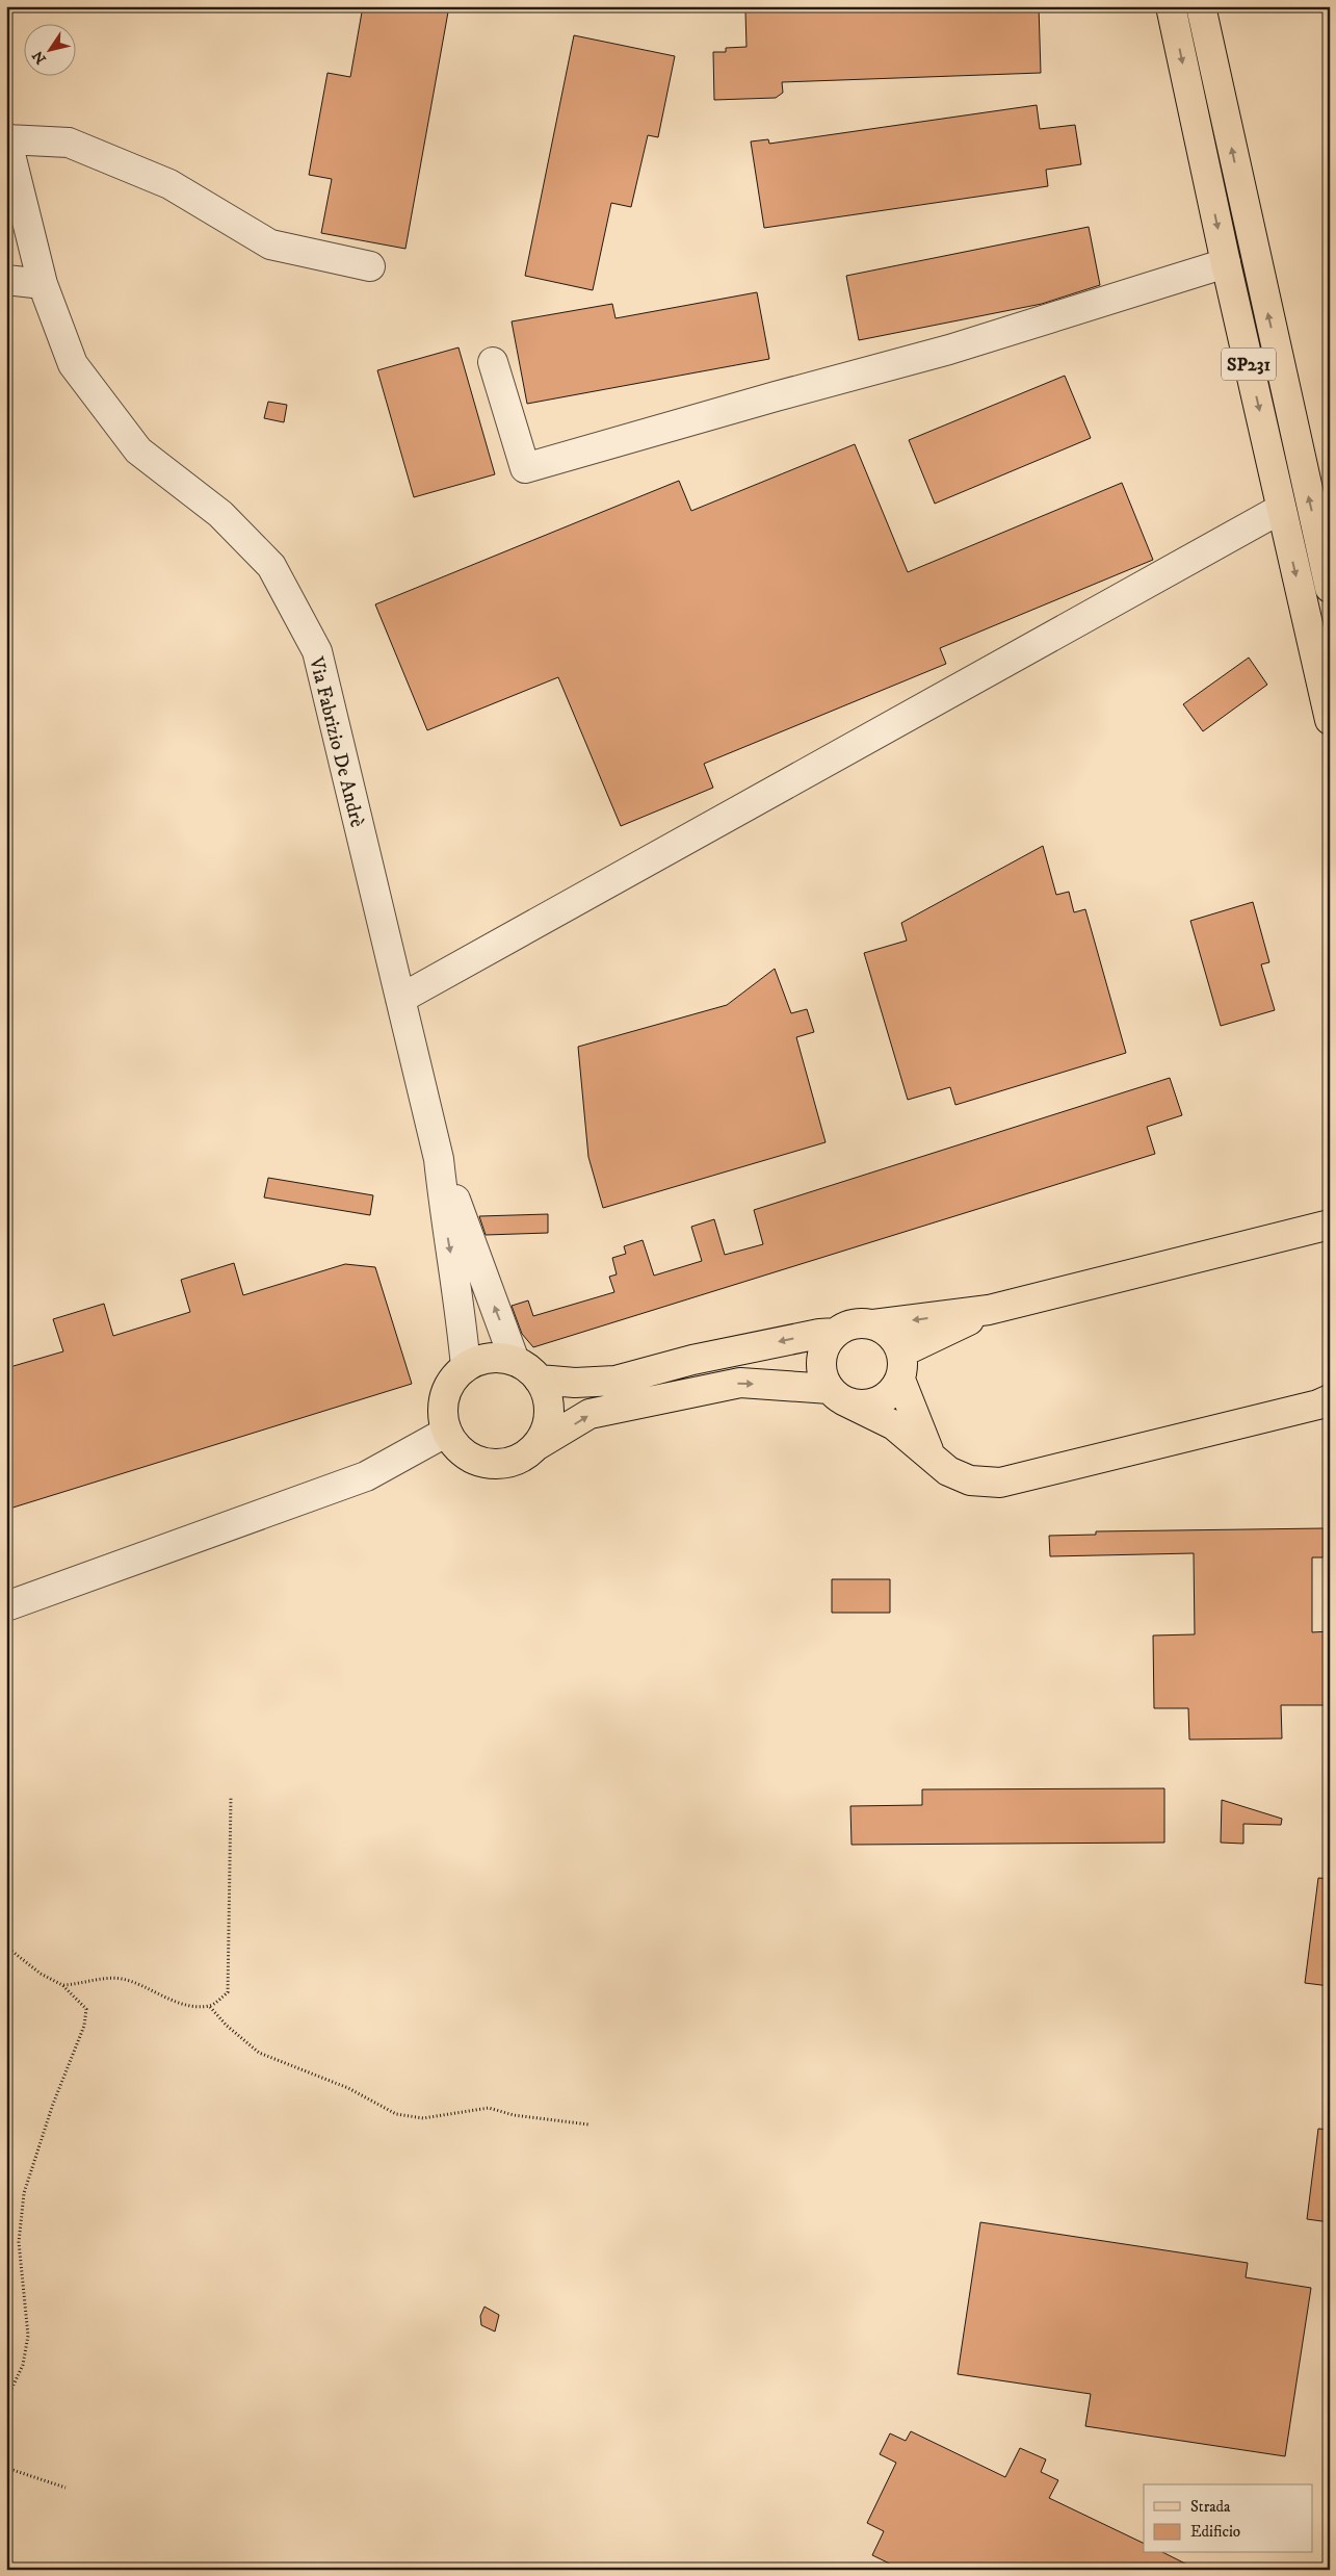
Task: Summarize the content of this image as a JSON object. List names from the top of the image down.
{
  "streets": {
    "main road": ["SP231"],
    "street": ["Via Fabrizio De Andrè"]
  },
  "legend": ["Strada", "Edificio"],
  "north": "bottom left"
}
